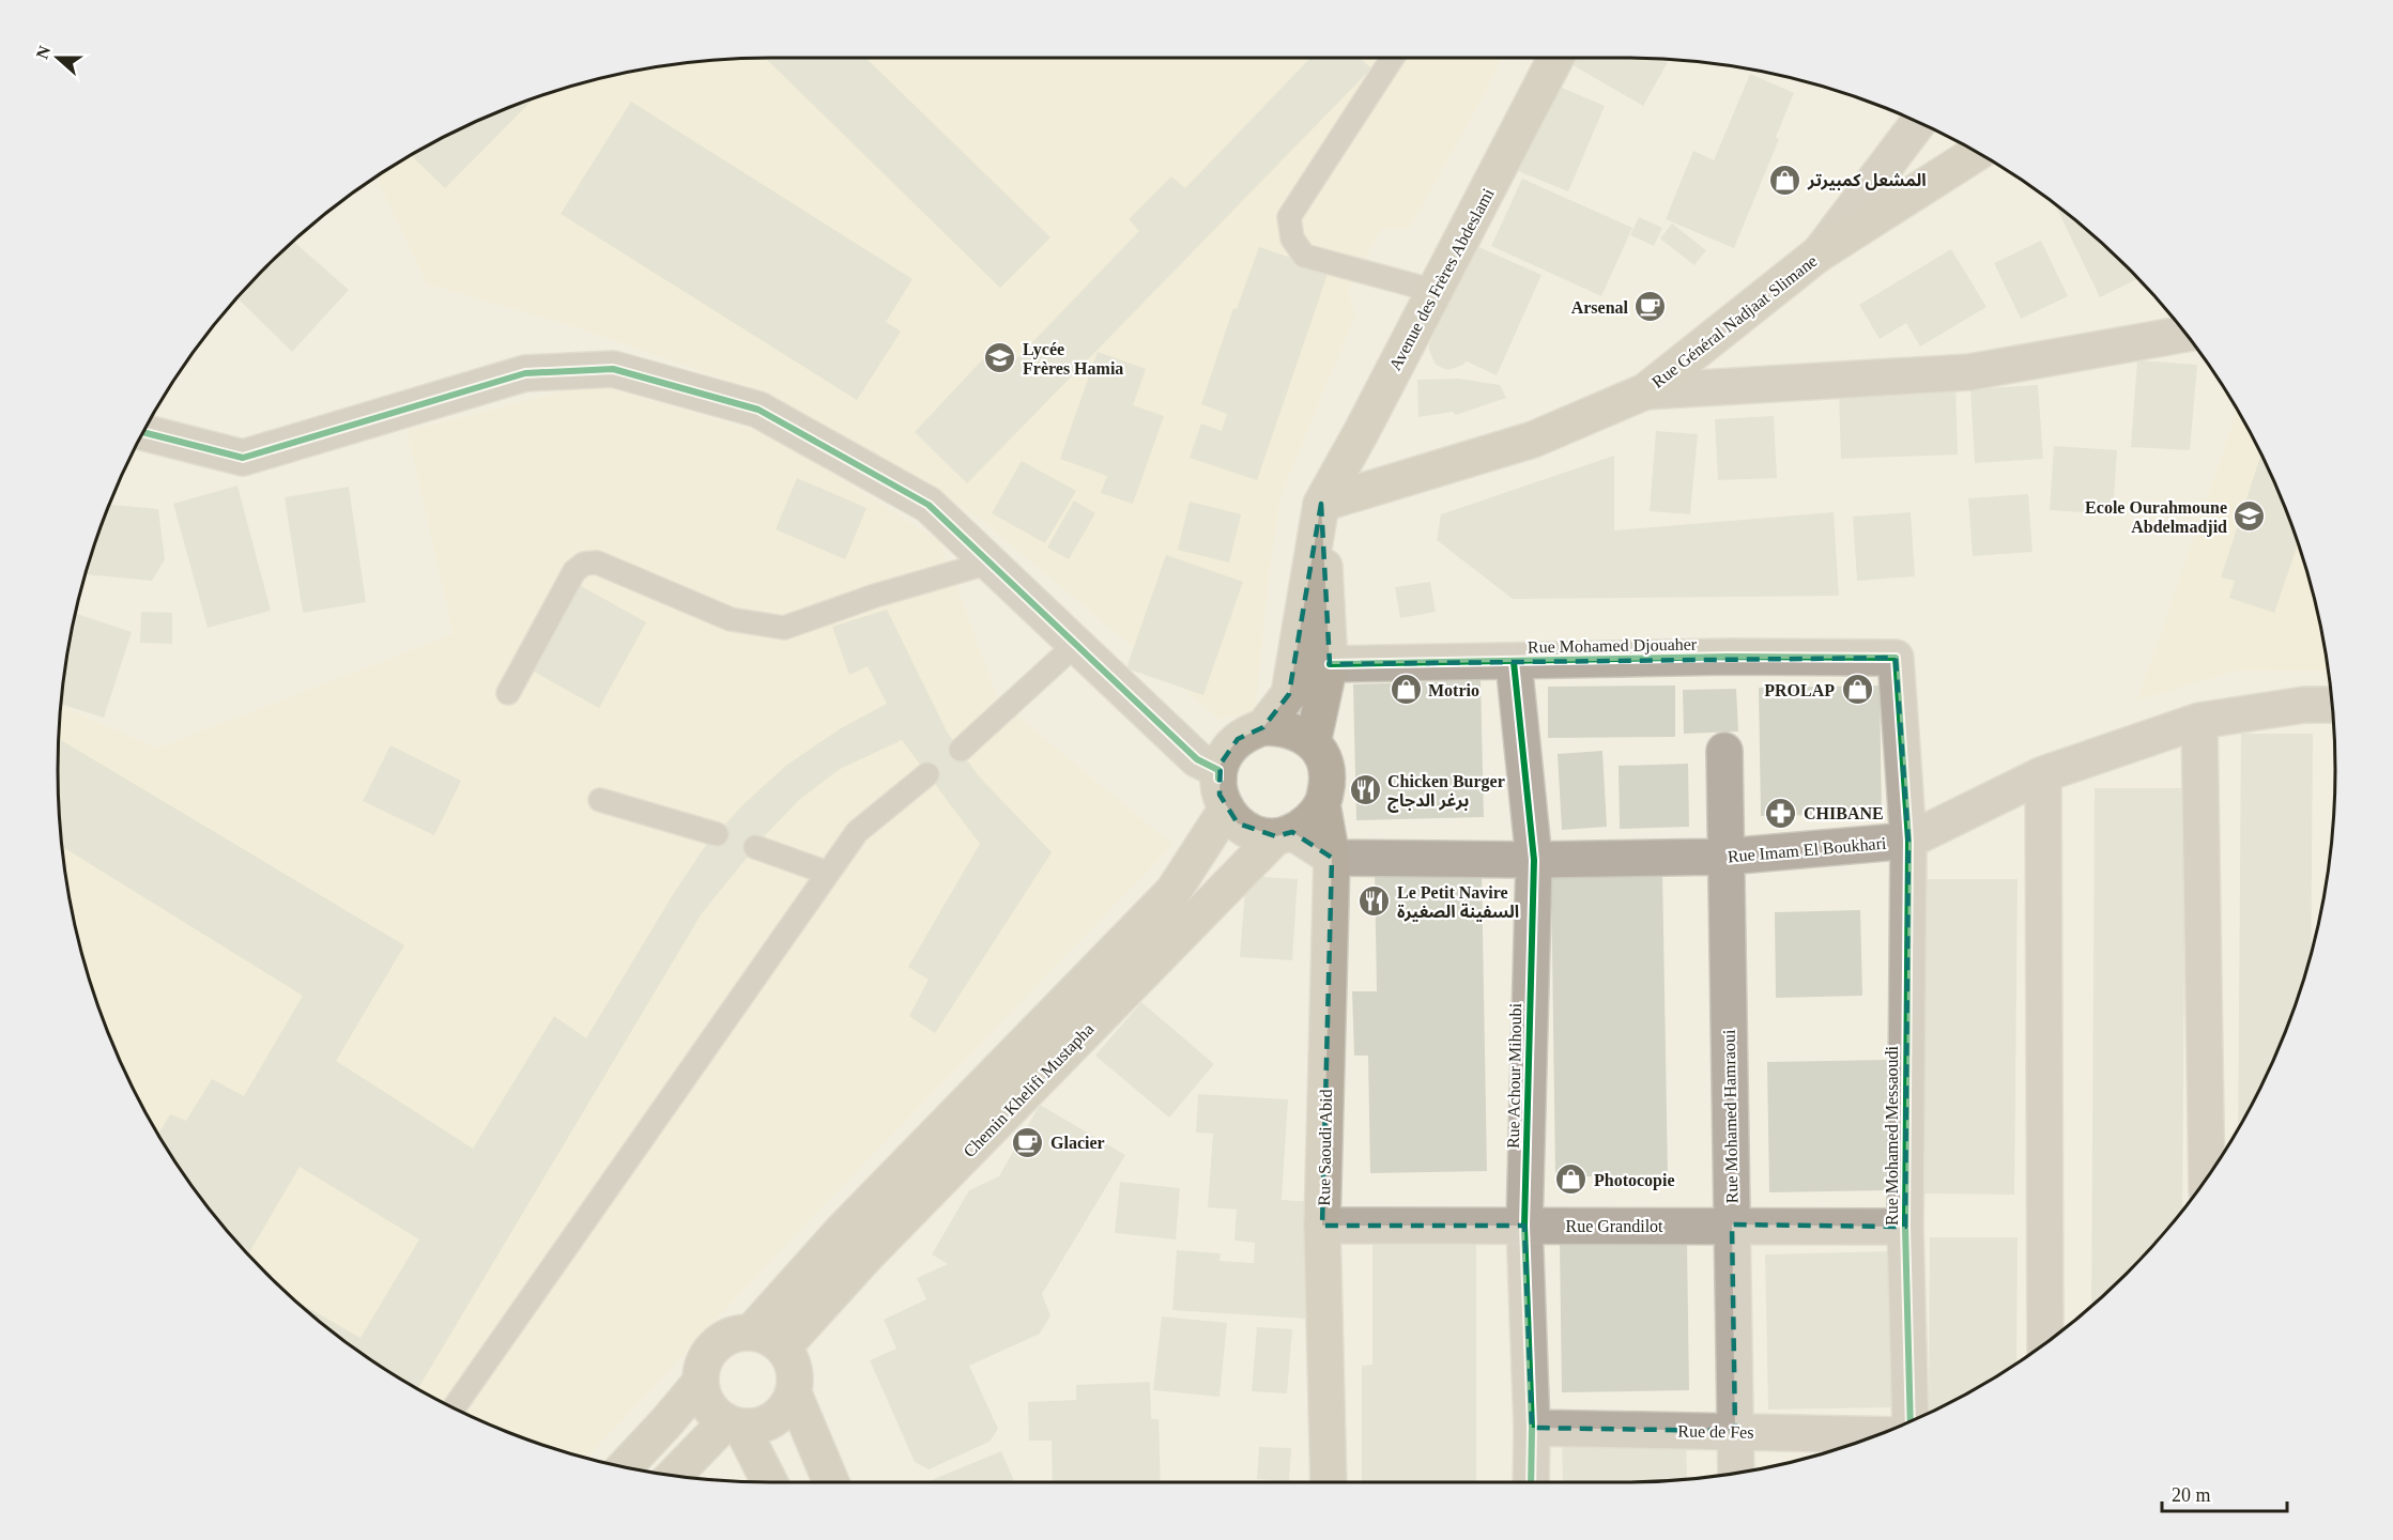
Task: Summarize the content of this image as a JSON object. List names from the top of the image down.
{
  "streets": {
    "main road": [
      "Avenue des Frères Abdeslami",
      "Rue Général Nadjaat Slimane",
      "Chemin Khelifi Mustapha",
      "Rue Saoudi Abid"
    ],
    "street": [
      "Rue Mohamed Djouaher",
      "Rue Imam El Boukhari",
      "Rue Achour Mihoubi",
      "Rue Mohamed Hamraoui",
      "Rue Mohamed Messaoudi",
      "Rue Grandilot",
      "Rue de Fes"
    ]
  },
  "crossings": [
    ["Avenue des Frères Abdeslami", "Rue Général Nadjaat Slimane"],
    ["Rue Mohamed Djouaher", "Rue Achour Mihoubi"],
    ["Rue Mohamed Djouaher", "Rue Mohamed Messaoudi"],
    ["Rue Imam El Boukhari", "Rue Achour Mihoubi"],
    ["Rue Imam El Boukhari", "Rue Mohamed Hamraoui"],
    ["Rue Imam El Boukhari", "Rue Mohamed Messaoudi"],
    ["Rue Imam El Boukhari", "Rue Saoudi Abid"],
    ["Rue Achour Mihoubi", "Rue Grandilot"],
    ["Rue Achour Mihoubi", "Rue de Fes"],
    ["Chemin Khelifi Mustapha", "Rue Saoudi Abid"],
    ["Rue Mohamed Hamraoui", "Rue Grandilot"],
    ["Rue Mohamed Hamraoui", "Rue de Fes"],
    ["Rue Mohamed Messaoudi", "Rue Grandilot"],
    ["Rue Saoudi Abid", "Rue Grandilot"]
  ],
  "places": {
    "shop": [
      "المشعل كمبيرتر",
      "Motrio",
      "PROLAP",
      "Photocopie"
    ],
    "cafe": ["Arsenal", "Glacier"],
    "school or university": ["Lycée Frères Hamia", "Ecole Ourahmoune Abdelmadjid"],
    "restaurant": ["Chicken Burger برغر الدجاج", "Le Petit Navire السفينة الصغيرة"],
    "pharmacy": ["CHIBANE"]
  },
  "scale_bar": "20 m",
  "north": "left"
}
